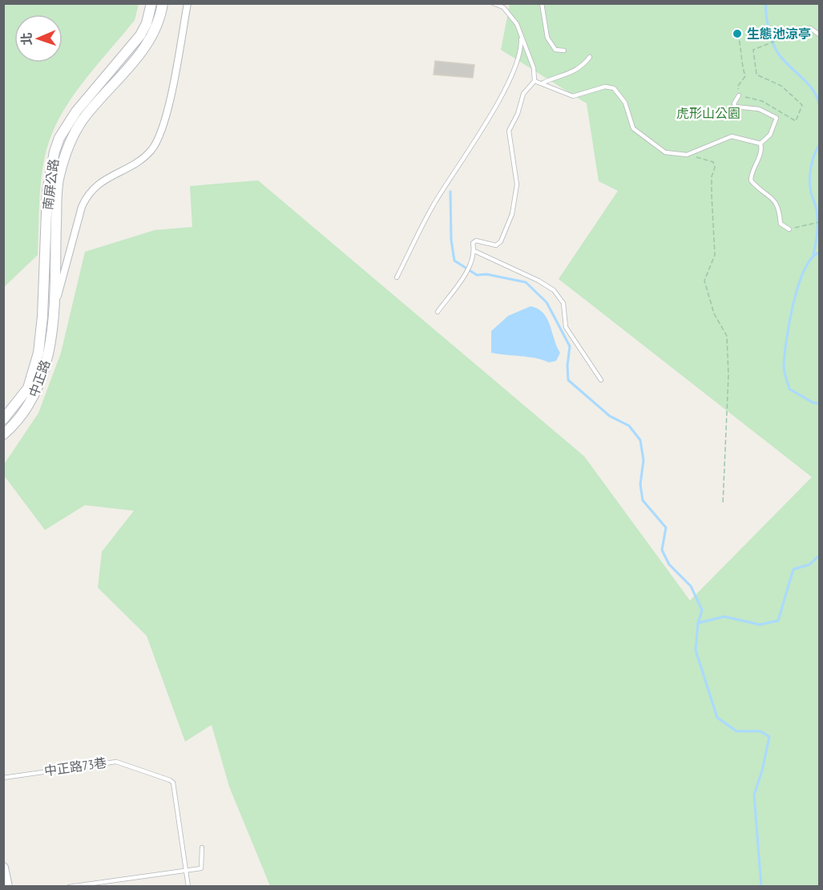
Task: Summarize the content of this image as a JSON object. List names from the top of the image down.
{
  "streets": {
    "main road": ["南屏公路", "中正路"],
    "lane": ["中正路73巷"]
  },
  "crossings": [
    ["南屏公路", "中正路"]
  ],
  "parks": ["虎形山公園"],
  "places": ["生態池涼亭"],
  "north": "left"
}
